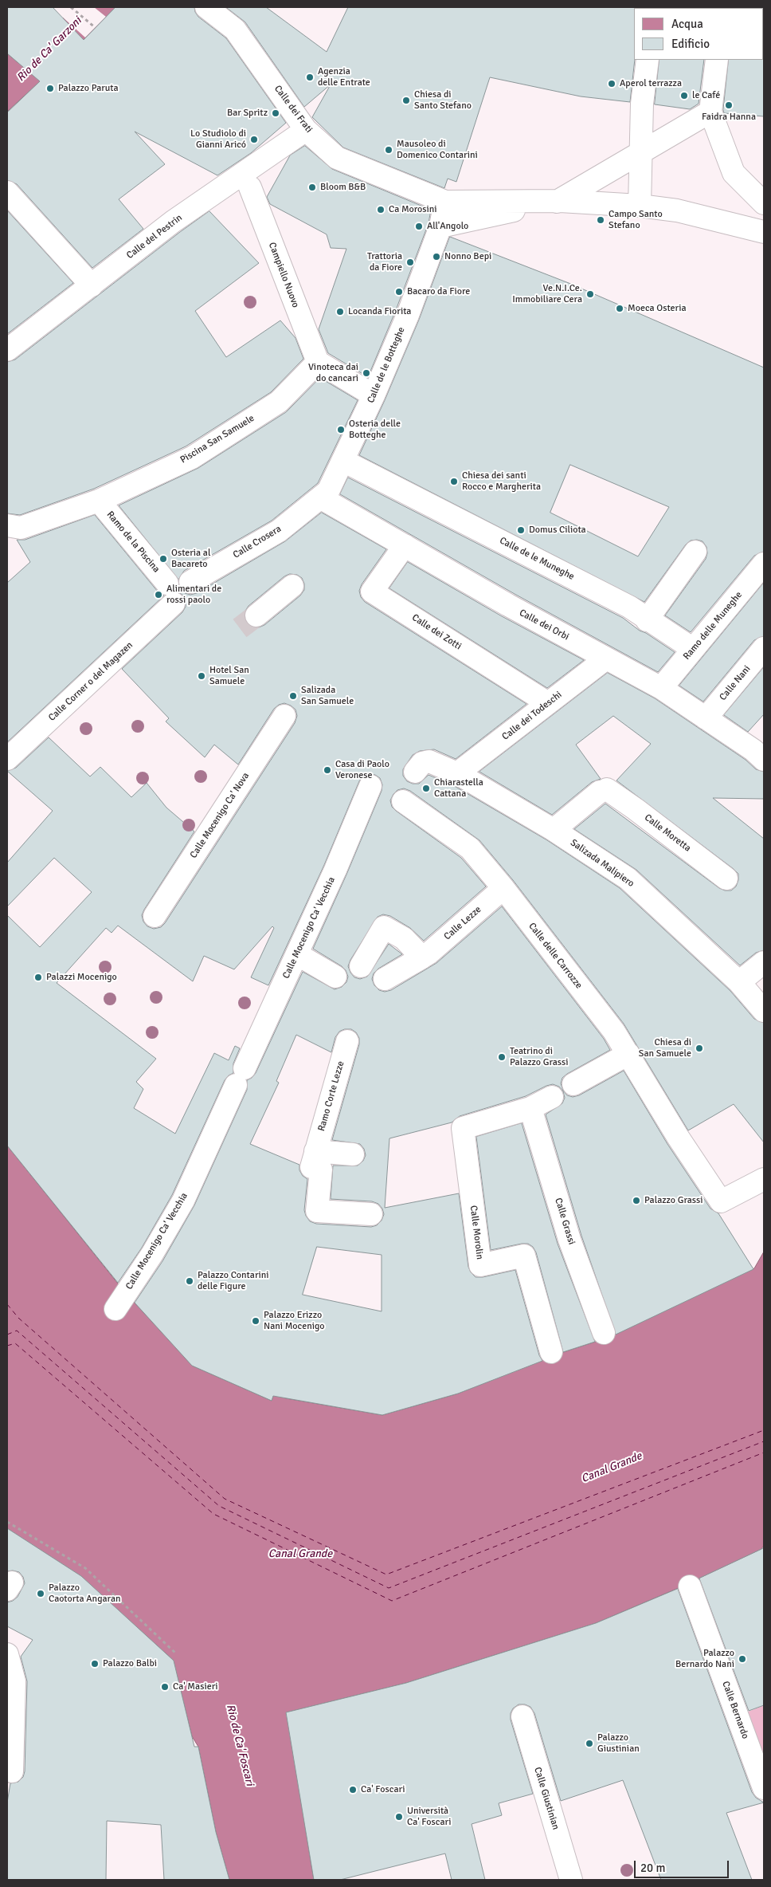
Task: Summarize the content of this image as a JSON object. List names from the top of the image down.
{
  "streets": {
    "street": [
      "Calle dei Frati",
      "Calle del Pestrin",
      "Campiello Nuovo",
      "Calle de le Botteghe",
      "Piscina San Samuele",
      "Ramo de la Piscina",
      "Calle Crosera",
      "Calle de le Muneghe",
      "Calle dei Orbi",
      "Ramo delle Muneghe",
      "Calle dei Zotti",
      "Calle Corner o del Magazen",
      "Calle Nani",
      "Calle dei Todeschi",
      "Calle Mocenigo Ca' Nova",
      "Calle Moretta",
      "Salizada Malipiero",
      "Calle Lezze",
      "Calle Mocenigo Ca' Vecchia",
      "Calle delle Carrozze",
      "Ramo Corte Lezze",
      "Calle Grassi",
      "Calle Morolin",
      "Calle Bernardo",
      "Calle Giustinian"
    ]
  },
  "crossings": [
    ["Calle dei Frati", "Calle del Pestrin"],
    ["Calle del Pestrin", "Campiello Nuovo"],
    ["Campiello Nuovo", "Piscina San Samuele"],
    ["Calle de le Botteghe", "Calle Crosera"],
    ["Calle de le Botteghe", "Calle de le Muneghe"],
    ["Calle de le Botteghe", "Calle dei Orbi"],
    ["Piscina San Samuele", "Ramo de la Piscina"],
    ["Calle Crosera", "Calle dei Orbi"],
    ["Calle de le Muneghe", "Ramo delle Muneghe"],
    ["Calle dei Orbi", "Ramo delle Muneghe"],
    ["Calle dei Orbi", "Calle dei Zotti"],
    ["Calle dei Orbi", "Calle Nani"],
    ["Calle dei Orbi", "Calle dei Todeschi"],
    ["Calle dei Zotti", "Calle dei Todeschi"],
    ["Calle dei Todeschi", "Salizada Malipiero"],
    ["Calle Moretta", "Salizada Malipiero"],
    ["Calle Lezze", "Calle delle Carrozze"],
    ["Calle Grassi", "Calle Morolin"]
  ],
  "water": ["Rio de Ca' Garzoni", "Canal Grande", "Rio de Ca' Foscari"],
  "places": [
    "Agenzia delle Entrate",
    "Aperol terrazza",
    "Palazzo Paruta",
    "le Café",
    "Chiesa di Santo Stefano",
    "Faidra Hanna",
    "Bar Spritz",
    "Lo Studiolo di Gianni Aricó",
    "Mausoleo di Domenico Contarini",
    "Bloom B&B",
    "Ca Morosini",
    "Campo Santo Stefano",
    "All'Angolo",
    "Nonno Bepi",
    "Trattoria da Fiore",
    "Bacaro da Fiore",
    "Ve.N.I.Ce. Immobiliare Cera",
    "Moeca Osteria",
    "Locanda Fiorita",
    "Vinoteca dai do cancari",
    "Osteria delle Botteghe",
    "Chiesa dei santi Rocco e Margherita",
    "Domus Ciliota",
    "Osteria al Bacareto",
    "Alimentari de rossi paolo",
    "Hotel San Samuele",
    "Salizada San Samuele",
    "Casa di Paolo Veronese",
    "Chiarastella Cattana",
    "Palazzi Mocenigo",
    "Chiesa di San Samuele",
    "Teatrino di Palazzo Grassi",
    "Palazzo Grassi",
    "Palazzo Contarini delle Figure",
    "Palazzo Erizzo Nani Mocenigo",
    "Palazzo Caotorta Angaran",
    "Palazzo Bernardo Nani",
    "Palazzo Balbi",
    "Ca' Masieri",
    "Palazzo Giustinian",
    "Ca' Foscari",
    "Università Ca' Foscari"
  ],
  "legend": ["Acqua", "Edificio"],
  "scale_bar": "20 m"
}
